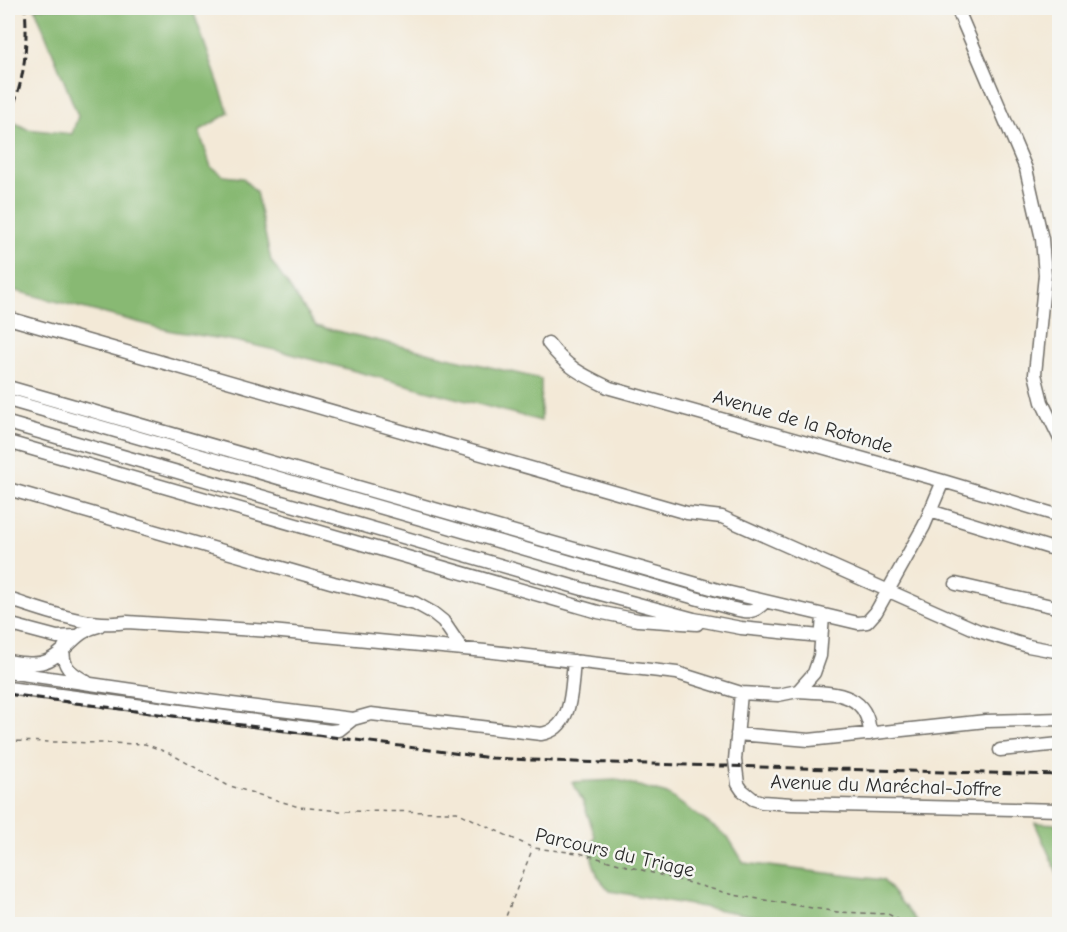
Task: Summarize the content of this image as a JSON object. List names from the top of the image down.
{
  "streets": {
    "street": ["Avenue de la Rotonde", "Avenue du Maréchal-Joffre"],
    "path": ["Parcours du Triage"]
  }
}
